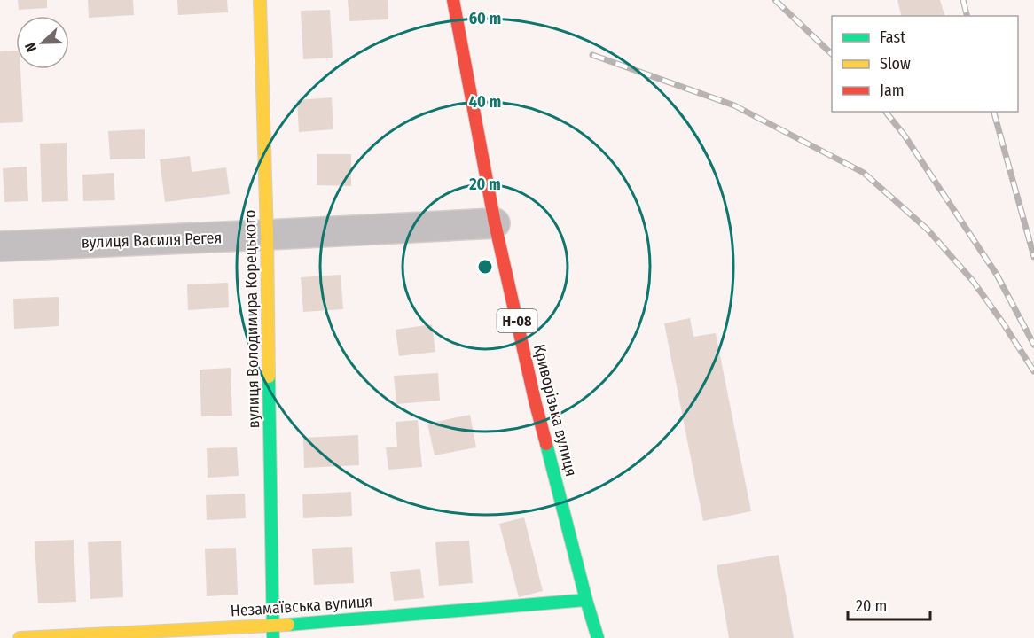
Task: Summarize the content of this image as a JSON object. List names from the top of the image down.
{
  "streets": {
    "street": [
      "вулиця Василя Регея",
      "вулиця Володимира Корецького",
      "Н-08",
      "Криворізька вулиця",
      "Незамаївська вулиця"
    ]
  },
  "crossings": [
    ["вулиця Василя Регея", "вулиця Володимира Корецького"],
    ["вулиця Василя Регея", "Криворізька вулиця"],
    ["вулиця Володимира Корецького", "Незамаївська вулиця"],
    ["Криворізька вулиця", "Незамаївська вулиця"]
  ],
  "legend": ["Fast", "Slow", "Jam"],
  "scale_bar": "20 m",
  "north": "left",
  "rings": ["60 m", "40 m", "20 m"]
}
